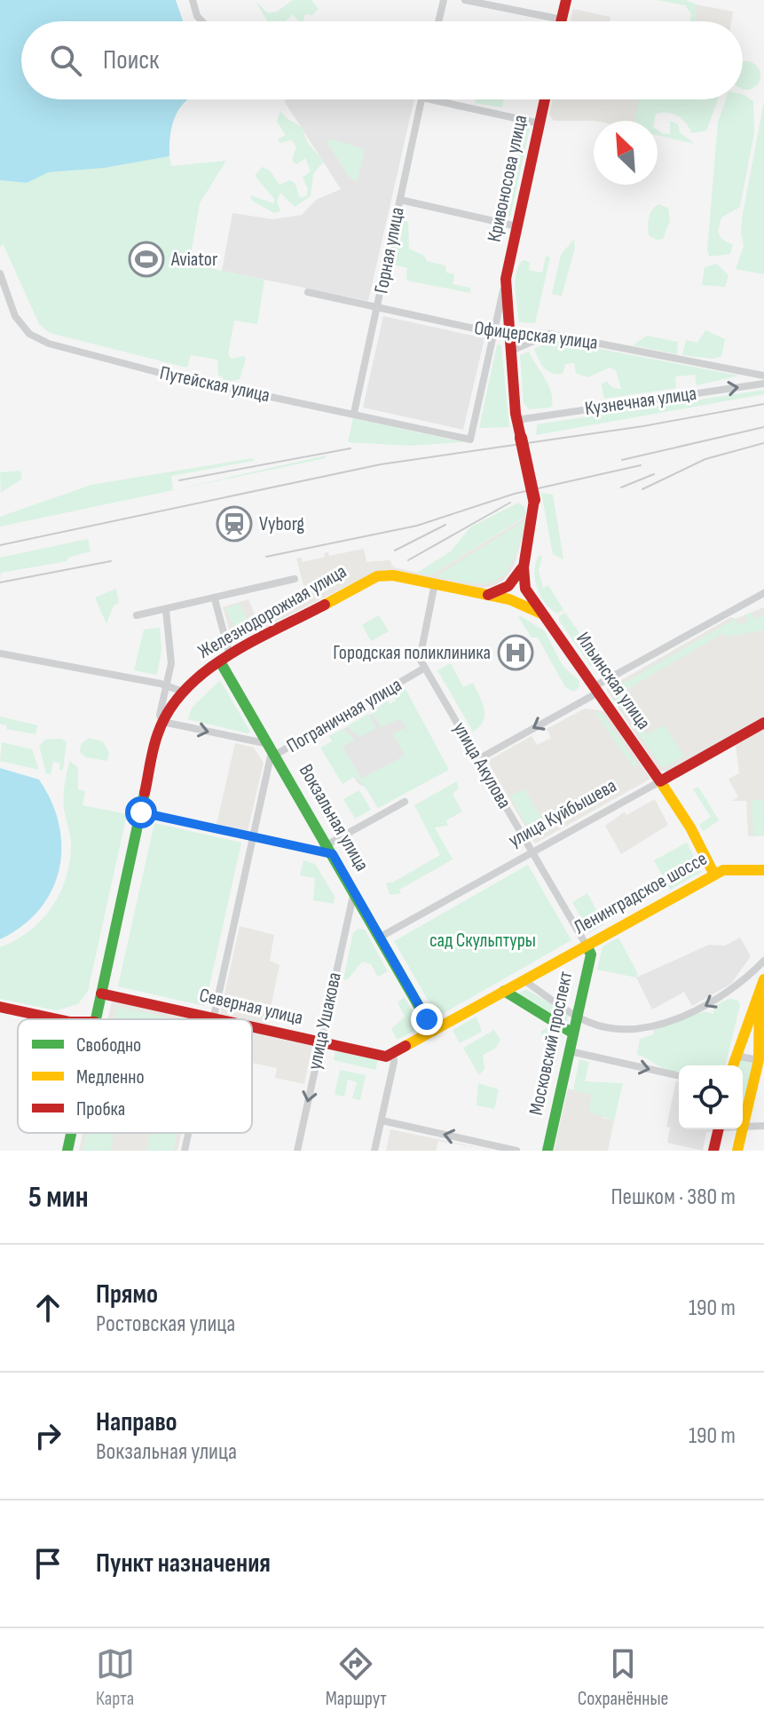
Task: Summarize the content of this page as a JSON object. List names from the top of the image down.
{
  "streets": {
    "main road": [
      "Кривоносова улица",
      "Железнодорожная улица",
      "Ильинская улица",
      "улица Куйбышева",
      "Вокзальная улица",
      "Ленинградское шоссе",
      "Северная улица",
      "Московский проспект"
    ],
    "street": [
      "Горная улица",
      "Офицерская улица",
      "Путейская улица",
      "Кузнечная улица",
      "Пограничная улица",
      "улица Акулова",
      "улица Ушакова"
    ]
  },
  "crossings": [
    ["Кривоносова улица", "Офицерская улица"],
    ["Кривоносова улица", "Путейская улица"],
    ["Кривоносова улица", "Кузнечная улица"],
    ["Кривоносова улица", "Ильинская улица"],
    ["Горная улица", "Офицерская улица"],
    ["Горная улица", "Путейская улица"],
    ["Железнодорожная улица", "Ильинская улица"],
    ["Железнодорожная улица", "Пограничная улица"],
    ["Железнодорожная улица", "Вокзальная улица"],
    ["Ильинская улица", "улица Куйбышева"],
    ["Ильинская улица", "Ленинградское шоссе"],
    ["Пограничная улица", "улица Акулова"],
    ["Пограничная улица", "Вокзальная улица"],
    ["улица Акулова", "улица Куйбышева"],
    ["улица Акулова", "Ленинградское шоссе"],
    ["улица Акулова", "Московский проспект"],
    ["улица Куйбышева", "Вокзальная улица"],
    ["Вокзальная улица", "Ленинградское шоссе"],
    ["Вокзальная улица", "улица Ушакова"],
    ["Ленинградское шоссе", "Северная улица"],
    ["Ленинградское шоссе", "Московский проспект"],
    ["Северная улица", "улица Ушакова"]
  ],
  "one_way": ["Кузнечная улица", "улица Ушакова"],
  "parks": ["сад Скульптуры"],
  "places": {
    "sports": ["Aviator"],
    "station": ["Vyborg"],
    "hospital": ["Городская поликлиника"]
  },
  "legend": ["Свободно", "Медленно", "Пробка"],
  "north": "top left",
  "page": {
    "search": "Поиск",
    "heading": ["5 мин", "Пешком · 380 m"],
    "list": [
      ["Прямо", "Ростовская улица", "190 m"],
      ["Направо", "Вокзальная улица", "190 m"],
      "Пункт назначения"
    ],
    "nav": ["Карта", "Маршрут", "Сохранённые"]
  }
}
